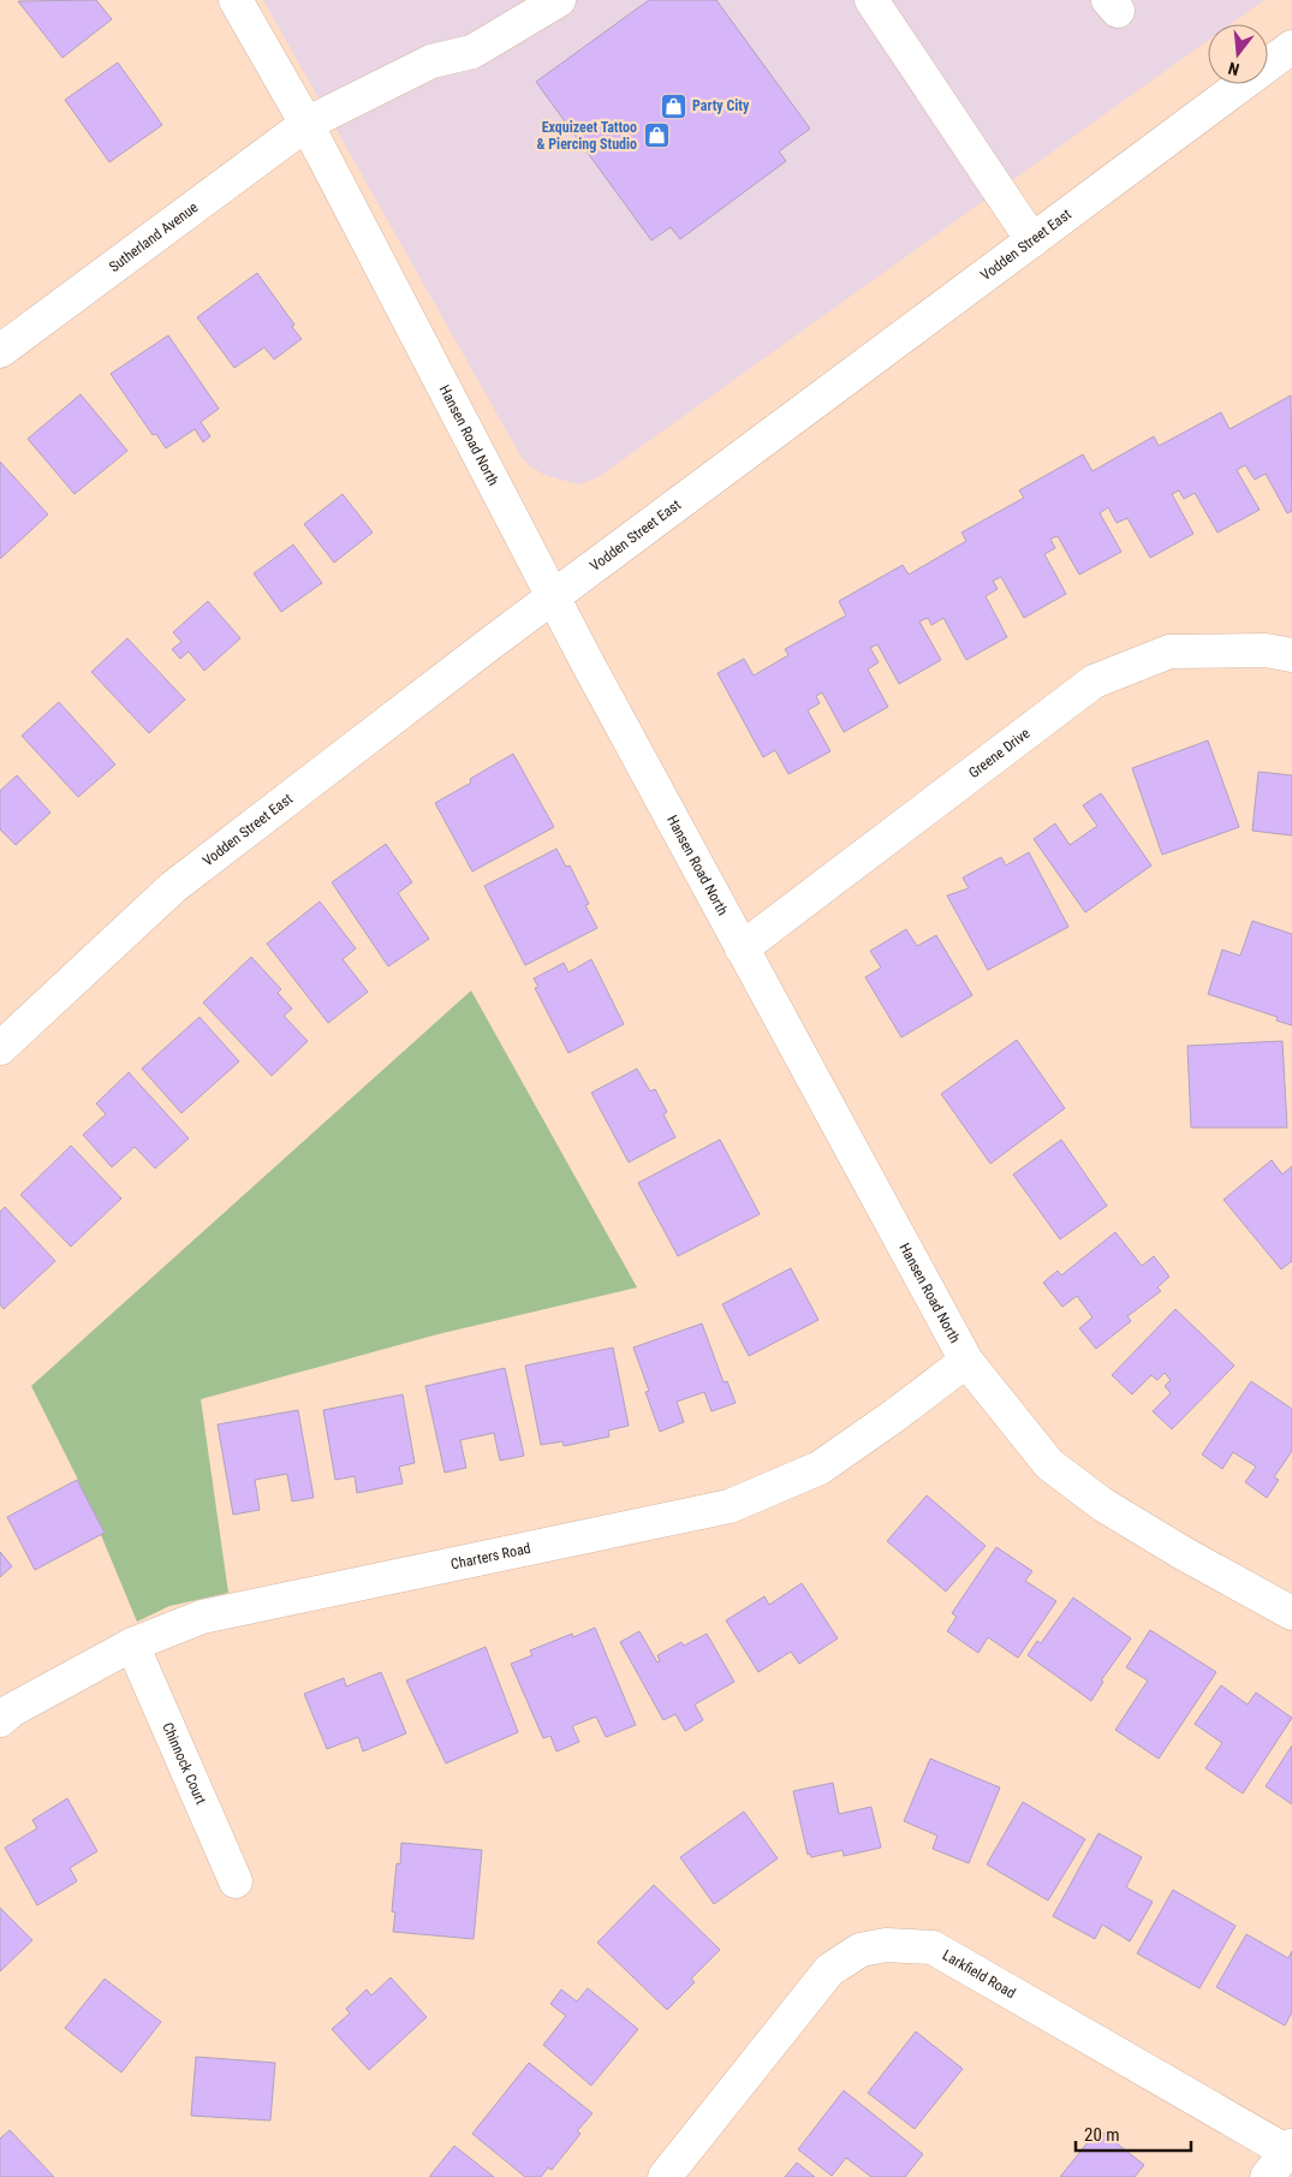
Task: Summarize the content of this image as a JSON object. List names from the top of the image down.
{
  "streets": {
    "street": [
      "Sutherland Avenue",
      "Vodden Street East",
      "Hansen Road North",
      "Greene Drive",
      "Charters Road",
      "Chinnock Court",
      "Larkfield Road"
    ]
  },
  "crossings": [
    ["Sutherland Avenue", "Hansen Road North"],
    ["Vodden Street East", "Hansen Road North"],
    ["Hansen Road North", "Greene Drive"],
    ["Hansen Road North", "Charters Road"],
    ["Charters Road", "Chinnock Court"]
  ],
  "places": {
    "shop": ["Party City", "Exquizeet Tattoo & Piercing Studio"]
  },
  "scale_bar": "20 m",
  "north": "bottom"
}
